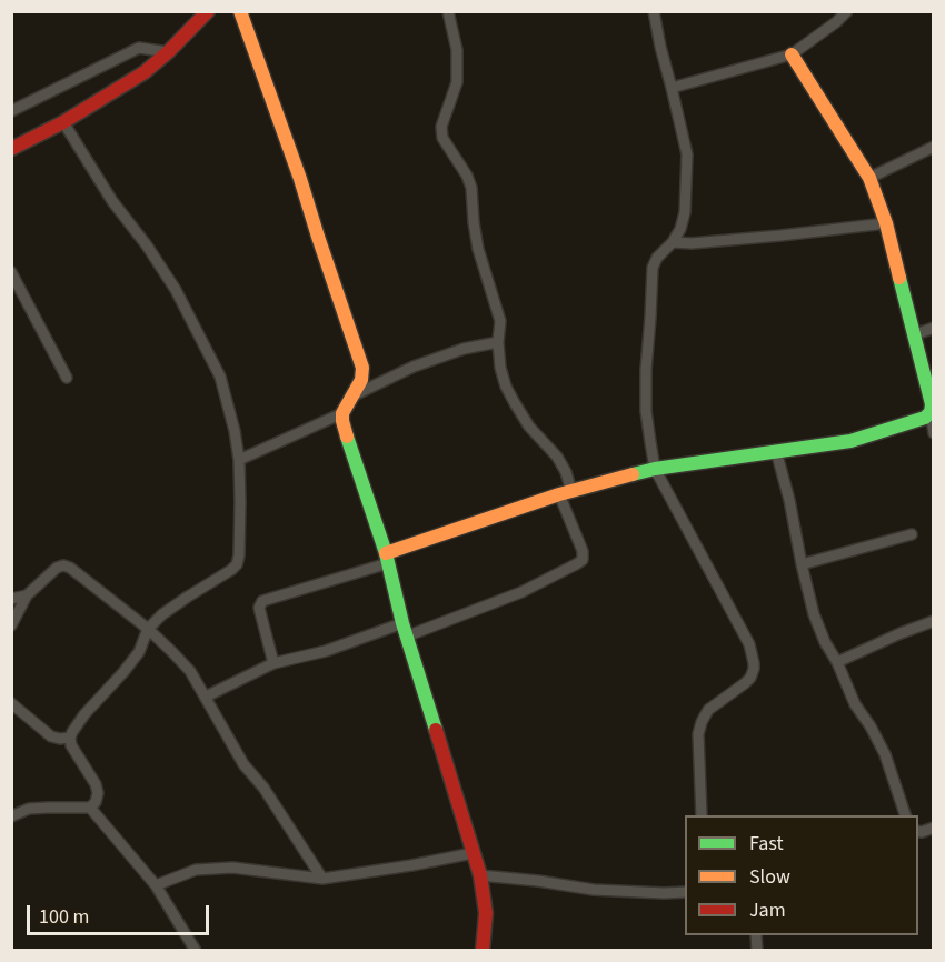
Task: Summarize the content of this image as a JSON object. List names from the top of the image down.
{
  "legend": ["Fast", "Slow", "Jam"],
  "scale_bar": "100 m"
}
